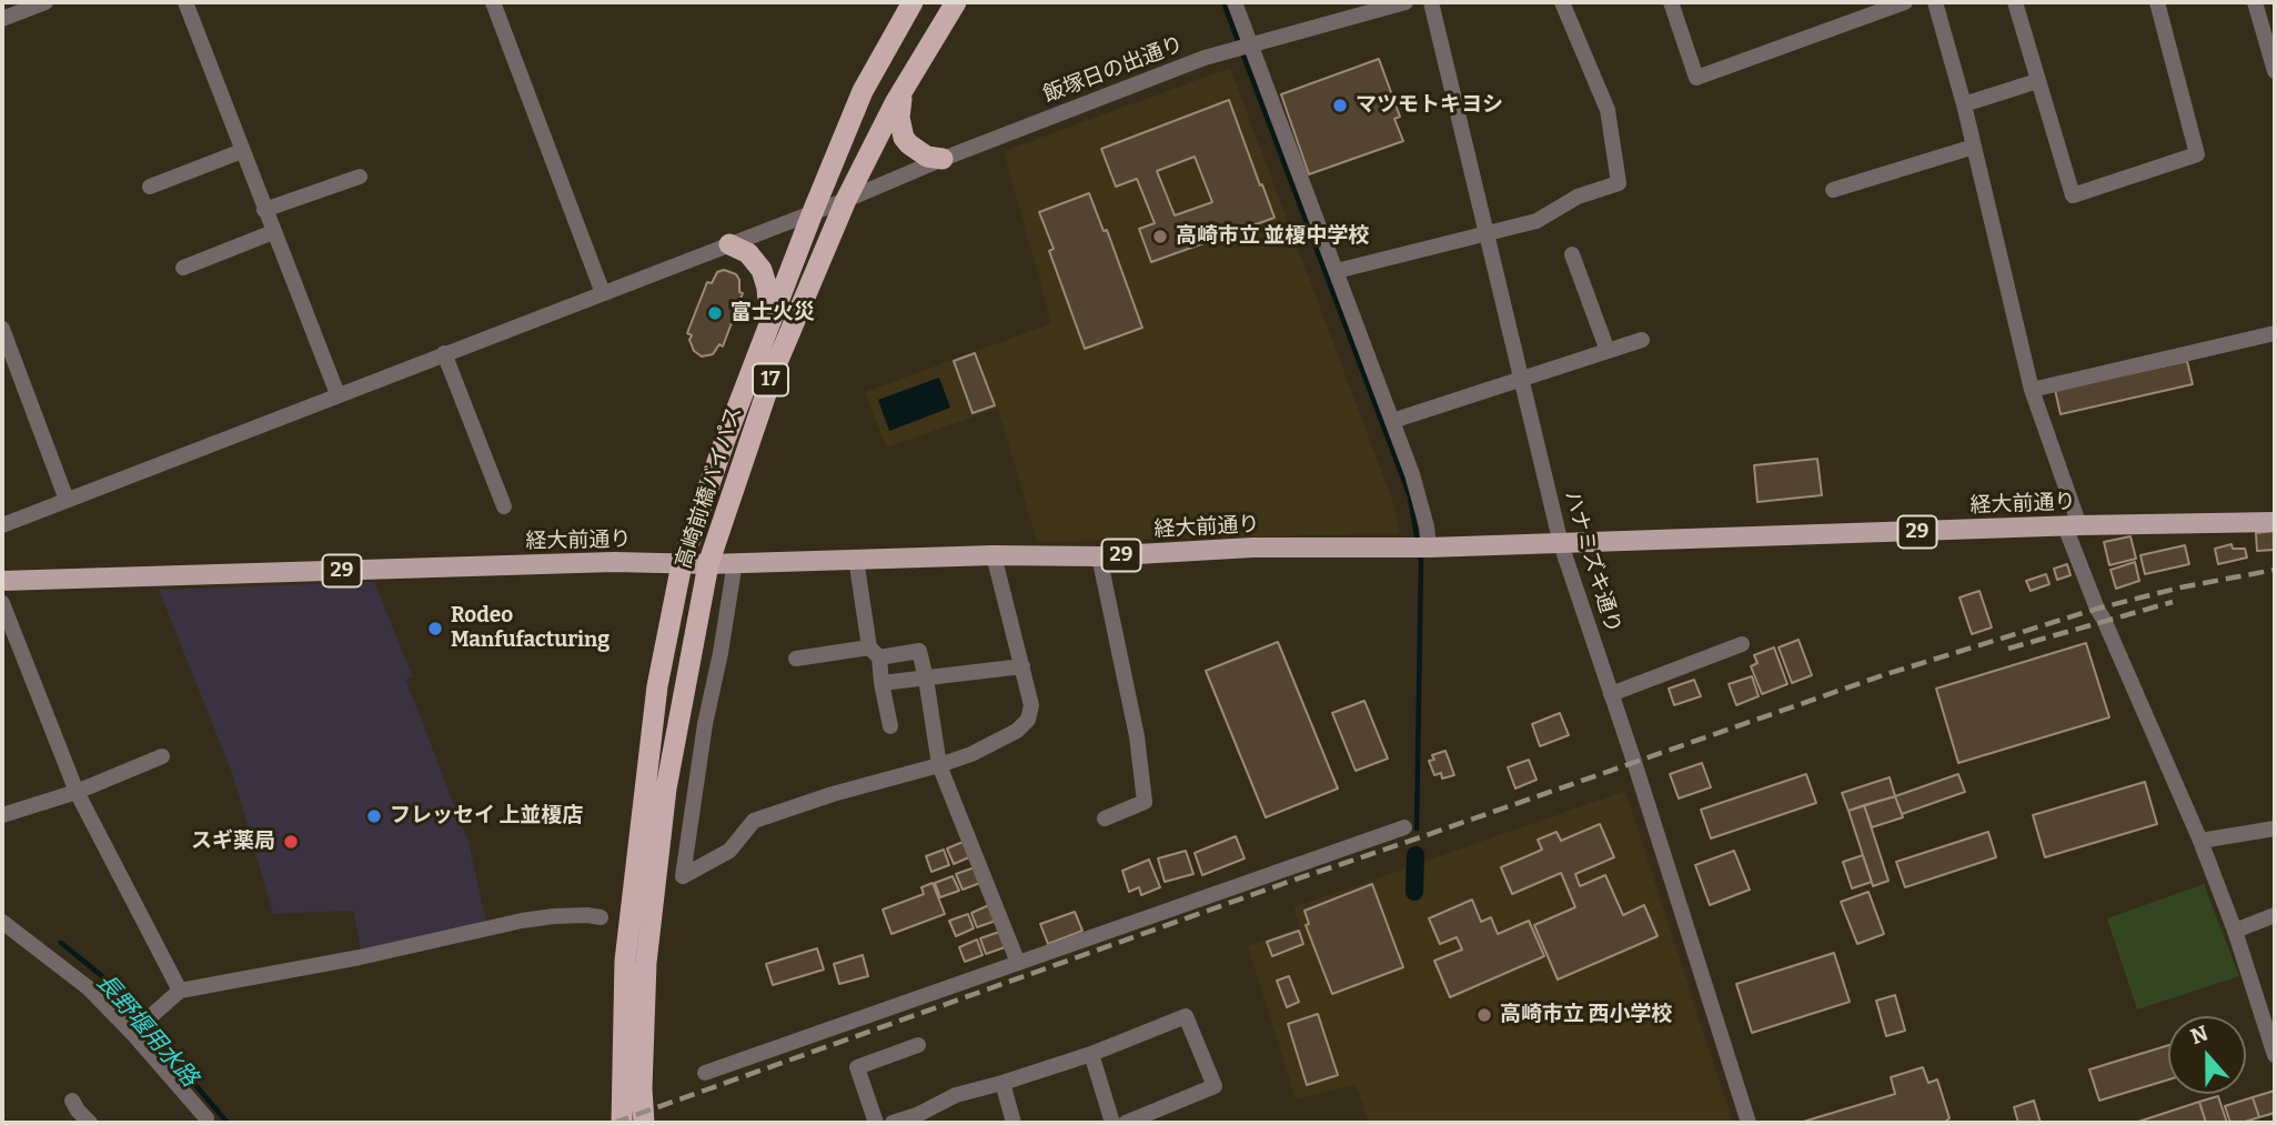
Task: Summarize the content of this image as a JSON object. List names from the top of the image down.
{
  "streets": {
    "highway": ["17", "高崎前橋バイパス"],
    "main road": ["経大前通り", "29"],
    "street": ["飯塚日の出通り", "ハナミズキ通り"]
  },
  "crossings": [
    ["飯塚日の出通り", "高崎前橋バイパス"],
    ["高崎前橋バイパス", "経大前通り"],
    ["経大前通り", "ハナミズキ通り"]
  ],
  "water": ["長野堰用水路"],
  "places": [
    "マツモトキヨシ",
    "高崎市立 並榎中学校",
    "富士火災",
    "Rodeo Manfufacturing",
    "フレッセイ 上並榎店",
    "スギ薬局",
    "高崎市立 西小学校"
  ],
  "north": "top"
}
